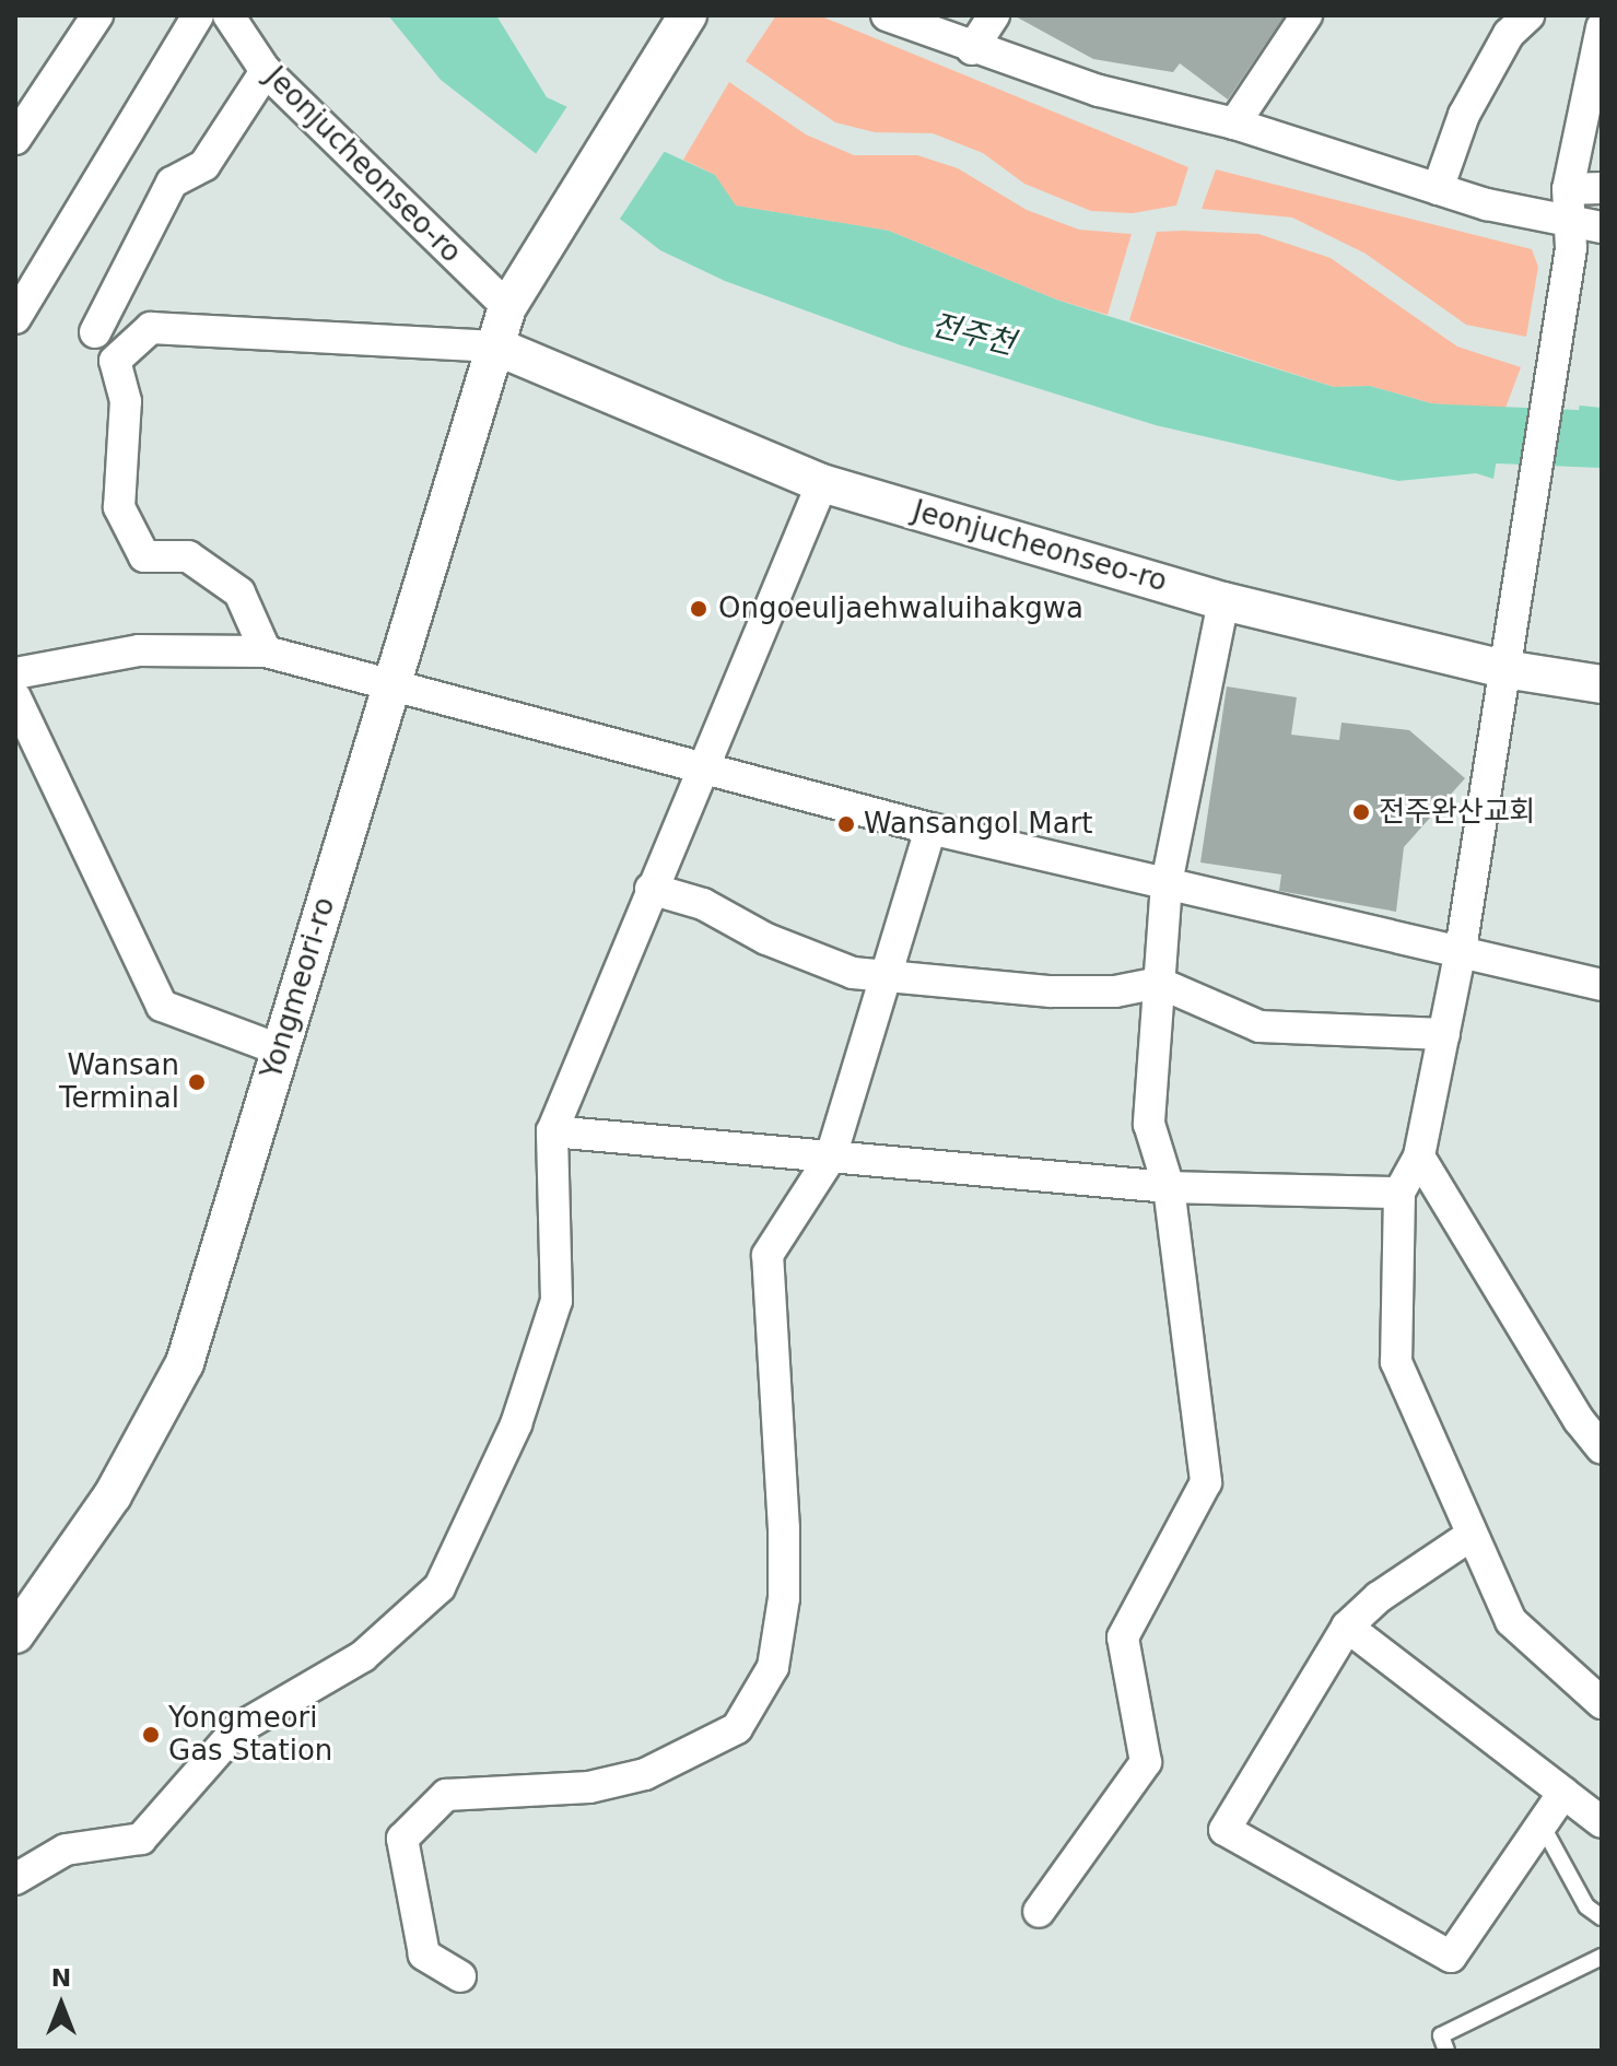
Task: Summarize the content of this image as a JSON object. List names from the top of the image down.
{
  "streets": {
    "street": ["Jeonjucheonseo-ro", "Yongmeori-ro"]
  },
  "crossings": [
    ["Jeonjucheonseo-ro", "Yongmeori-ro"]
  ],
  "water": ["전주천"],
  "places": [
    "Ongoeuljaehwaluihakgwa",
    "전주완산교회",
    "Wansangol Mart",
    "Wansan Terminal",
    "Yongmeori Gas Station"
  ],
  "north": "top"
}
